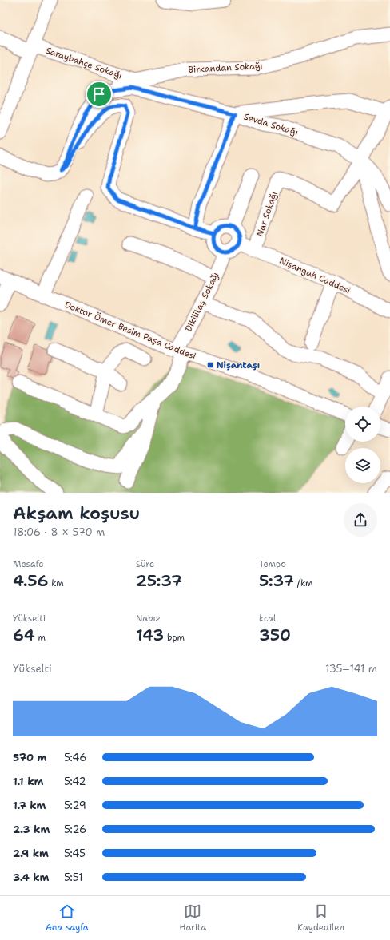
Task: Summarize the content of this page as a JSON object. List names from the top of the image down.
{
  "streets": {
    "street": [
      "Saraybahçe Sokağı",
      "Birkandan Sokağı",
      "Sevda Sokaḡı",
      "Nar Sokağı",
      "Nişangah Caddesi",
      "Dikilitaş Sokağı",
      "Doktor Ömer Besim Paşa Caddesi"
    ]
  },
  "crossings": [
    ["Saraybahçe Sokağı", "Birkandan Sokağı"],
    ["Birkandan Sokağı", "Sevda Sokaḡı"],
    ["Sevda Sokaḡı", "Nar Sokağı"],
    ["Nar Sokağı", "Nişangah Caddesi"],
    ["Nişangah Caddesi", "Dikilitaş Sokağı"],
    ["Dikilitaş Sokağı", "Doktor Ömer Besim Paşa Caddesi"]
  ],
  "places": {
    "transit": ["Nişantaşı"]
  },
  "page": {
    "heading": ["Akşam koşusu", "18:06 · 8 × 570 m"],
    "stats": [
      ["Mesafe", "4.56 km"],
      ["Süre", "25:37"],
      ["Tempo", "5:37 /km"],
      ["Yükselti", "64 m"],
      ["Nabız", "143 bpm"],
      ["kcal", "350"]
    ],
    "chart": ["Yükselti", "135–141 m"],
    "list": [
      {
        "name": "570 m",
        "note": "5:46"
      },
      {
        "name": "1.1 km",
        "note": "5:42"
      },
      {
        "name": "1.7 km",
        "note": "5:29"
      },
      {
        "name": "2.3 km",
        "note": "5:26"
      },
      {
        "name": "2.9 km",
        "note": "5:45"
      },
      {
        "name": "3.4 km",
        "note": "5:51"
      }
    ],
    "tabs": ["Ana sayfa", "Harita", "Kaydedilen"]
  }
}
